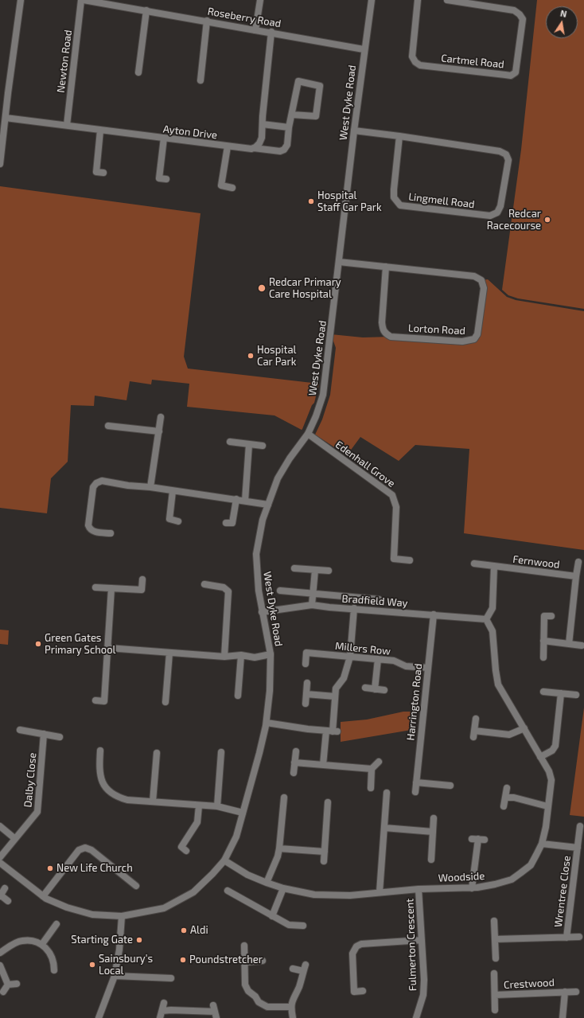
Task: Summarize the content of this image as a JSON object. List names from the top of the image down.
{
  "streets": {
    "street": [
      "Roseberry Road",
      "Newton Road",
      "Cartmel Road",
      "West Dyke Road",
      "Ayton Drive",
      "Lingmell Road",
      "Lorton Road",
      "Edenhall Grove",
      "Fernwood",
      "Bradfield Way",
      "Millers Row",
      "Harrington Road",
      "Dalby Close",
      "Woodside",
      "Wrentree Close",
      "Fulmerton Crescent",
      "Crestwood"
    ]
  },
  "crossings": [
    ["Roseberry Road", "Newton Road"],
    ["Roseberry Road", "West Dyke Road"],
    ["Newton Road", "Ayton Drive"],
    ["West Dyke Road", "Lingmell Road"],
    ["West Dyke Road", "Lorton Road"],
    ["West Dyke Road", "Edenhall Grove"],
    ["West Dyke Road", "Bradfield Way"],
    ["West Dyke Road", "Woodside"],
    ["Bradfield Way", "Harrington Road"],
    ["Bradfield Way", "Woodside"],
    ["Millers Row", "Harrington Road"],
    ["Woodside", "Wrentree Close"],
    ["Woodside", "Fulmerton Crescent"]
  ],
  "places": [
    "Hospital Staff Car Park",
    "Redcar Racecourse",
    "Redcar Primary Care Hospital",
    "Hospital Car Park",
    "Green Gates Primary School",
    "New Life Church",
    "Aldi",
    "Starting Gate",
    "Poundstretcher",
    "Sainsbury's Local"
  ],
  "north": "top"
}
